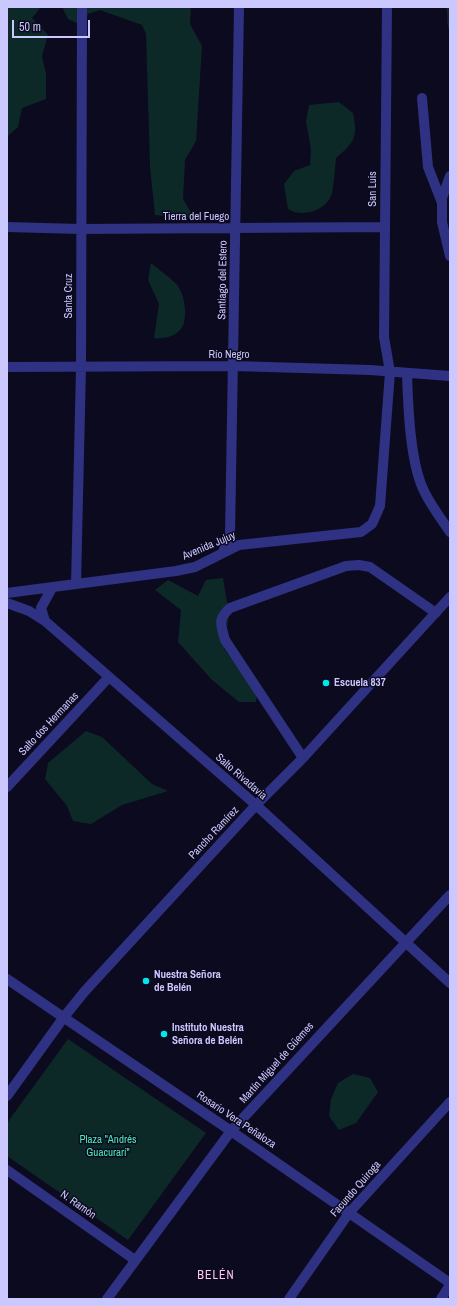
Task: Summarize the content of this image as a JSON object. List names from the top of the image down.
{
  "streets": {
    "street": [
      "San Luis",
      "Tierra del Fuego",
      "Santiago del Estero",
      "Santa Cruz",
      "Río Negro",
      "Avenida Jujuy",
      "Salto dos Hermanas",
      "Salto Rivadavia",
      "Pancho Ramírez",
      "Martín Miguel de Güemes",
      "Rosario Vera Peñaloza",
      "Facundo Quiroga",
      "N. Ramón"
    ]
  },
  "crossings": [
    ["San Luis", "Tierra del Fuego"],
    ["San Luis", "Río Negro"],
    ["San Luis", "Avenida Jujuy"],
    ["Tierra del Fuego", "Santiago del Estero"],
    ["Tierra del Fuego", "Santa Cruz"],
    ["Santiago del Estero", "Río Negro"],
    ["Santiago del Estero", "Avenida Jujuy"],
    ["Santa Cruz", "Río Negro"],
    ["Santa Cruz", "Avenida Jujuy"],
    ["Salto dos Hermanas", "Salto Rivadavia"],
    ["Salto Rivadavia", "Pancho Ramírez"],
    ["Salto Rivadavia", "Martín Miguel de Güemes"],
    ["Pancho Ramírez", "Rosario Vera Peñaloza"],
    ["Martín Miguel de Güemes", "Rosario Vera Peñaloza"],
    ["Martín Miguel de Güemes", "N. Ramón"],
    ["Rosario Vera Peñaloza", "Facundo Quiroga"]
  ],
  "districts": ["BELÉN"],
  "parks": ["Plaza \"Andrés Guacurarí\""],
  "places": ["Escuela 837", "Nuestra Señora de Belén", "Instituto Nuestra Señora de Belén"],
  "scale_bar": "50 m"
}
